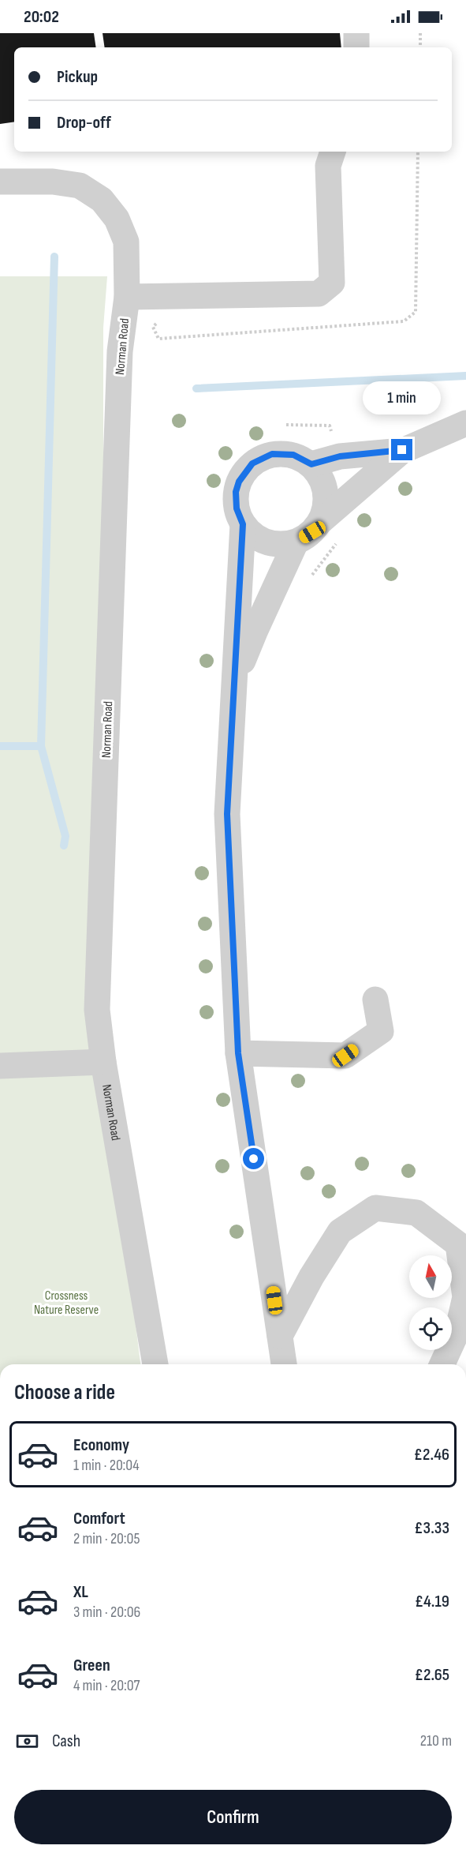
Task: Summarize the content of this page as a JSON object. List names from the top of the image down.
{
  "streets": {
    "street": ["Norman Road"]
  },
  "parks": ["Crossness Nature Reserve"],
  "north": "top",
  "page": {
    "status": "20:02",
    "banner": ["Pickup", "Drop-off"],
    "bubble": "1 min",
    "heading": "Choose a ride",
    "list": [
      {
        "name": "Economy",
        "note": "1 min · 20:04",
        "value": "£2.46"
      },
      {
        "name": "Comfort",
        "note": "2 min · 20:05",
        "value": "£3.33"
      },
      {
        "name": "XL",
        "note": "3 min · 20:06",
        "value": "£4.19"
      },
      {
        "name": "Green",
        "note": "4 min · 20:07",
        "value": "£2.65"
      }
    ],
    "pay": ["Cash", "210 m"],
    "buttons": "Confirm"
  }
}
